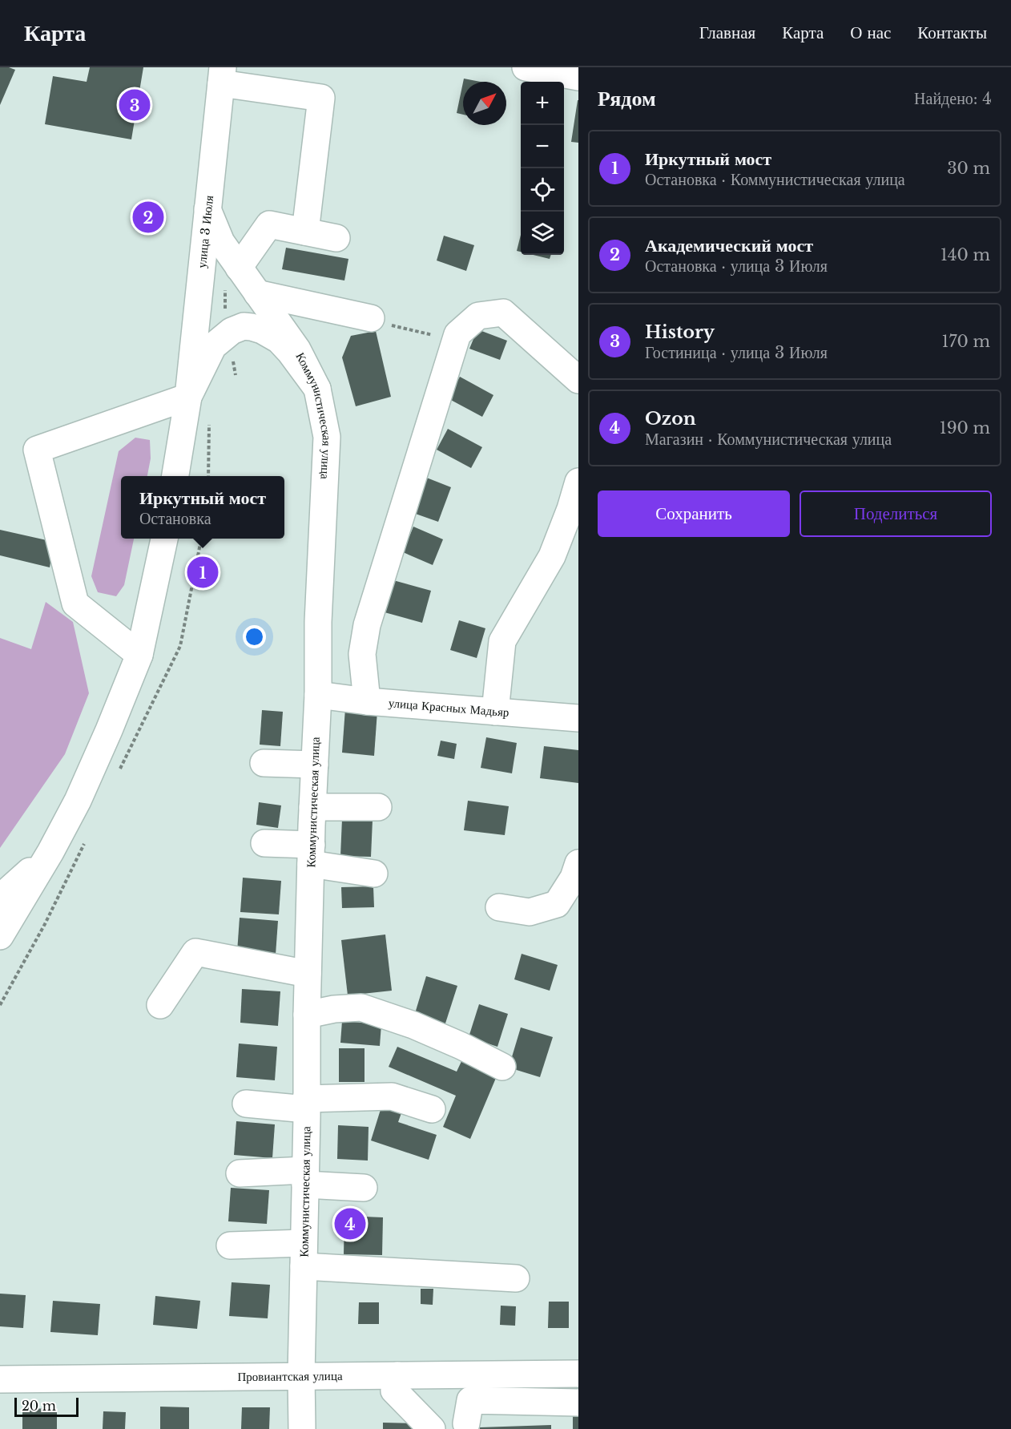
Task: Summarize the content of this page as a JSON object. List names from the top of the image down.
{
  "streets": {
    "street": [
      "улица 3 Июля",
      "Коммунистическая улица",
      "улица Красных Мадьяр",
      "Провиантская улица"
    ]
  },
  "crossings": [
    ["улица 3 Июля", "Коммунистическая улица"],
    ["Коммунистическая улица", "улица Красных Мадьяр"],
    ["Коммунистическая улица", "Провиантская улица"]
  ],
  "scale_bar": "20 m",
  "north": "top right",
  "page": {
    "header": "Карта",
    "nav": [
      "Главная",
      "Карта",
      "О нас",
      "Контакты"
    ],
    "heading": ["Рядом", "Найдено: 4"],
    "map_buttons": ["+", "−"],
    "pins": [
      "3",
      "2",
      "1",
      "4"
    ],
    "list": [
      {
        "mark": "1",
        "name": "Иркутный мост",
        "note": "Остановка · Коммунистическая улица",
        "value": "30 m"
      },
      {
        "mark": "2",
        "name": "Академический мост",
        "note": "Остановка · улица 3 Июля",
        "value": "140 m"
      },
      {
        "mark": "3",
        "name": "History",
        "note": "Гостиница · улица 3 Июля",
        "value": "170 m"
      },
      {
        "mark": "4",
        "name": "Ozon",
        "note": "Магазин · Коммунистическая улица",
        "value": "190 m"
      }
    ],
    "popup": ["Иркутный мост", "Остановка"],
    "buttons": ["Сохранить", "Поделиться"],
    "scale": "20 m"
  }
}
